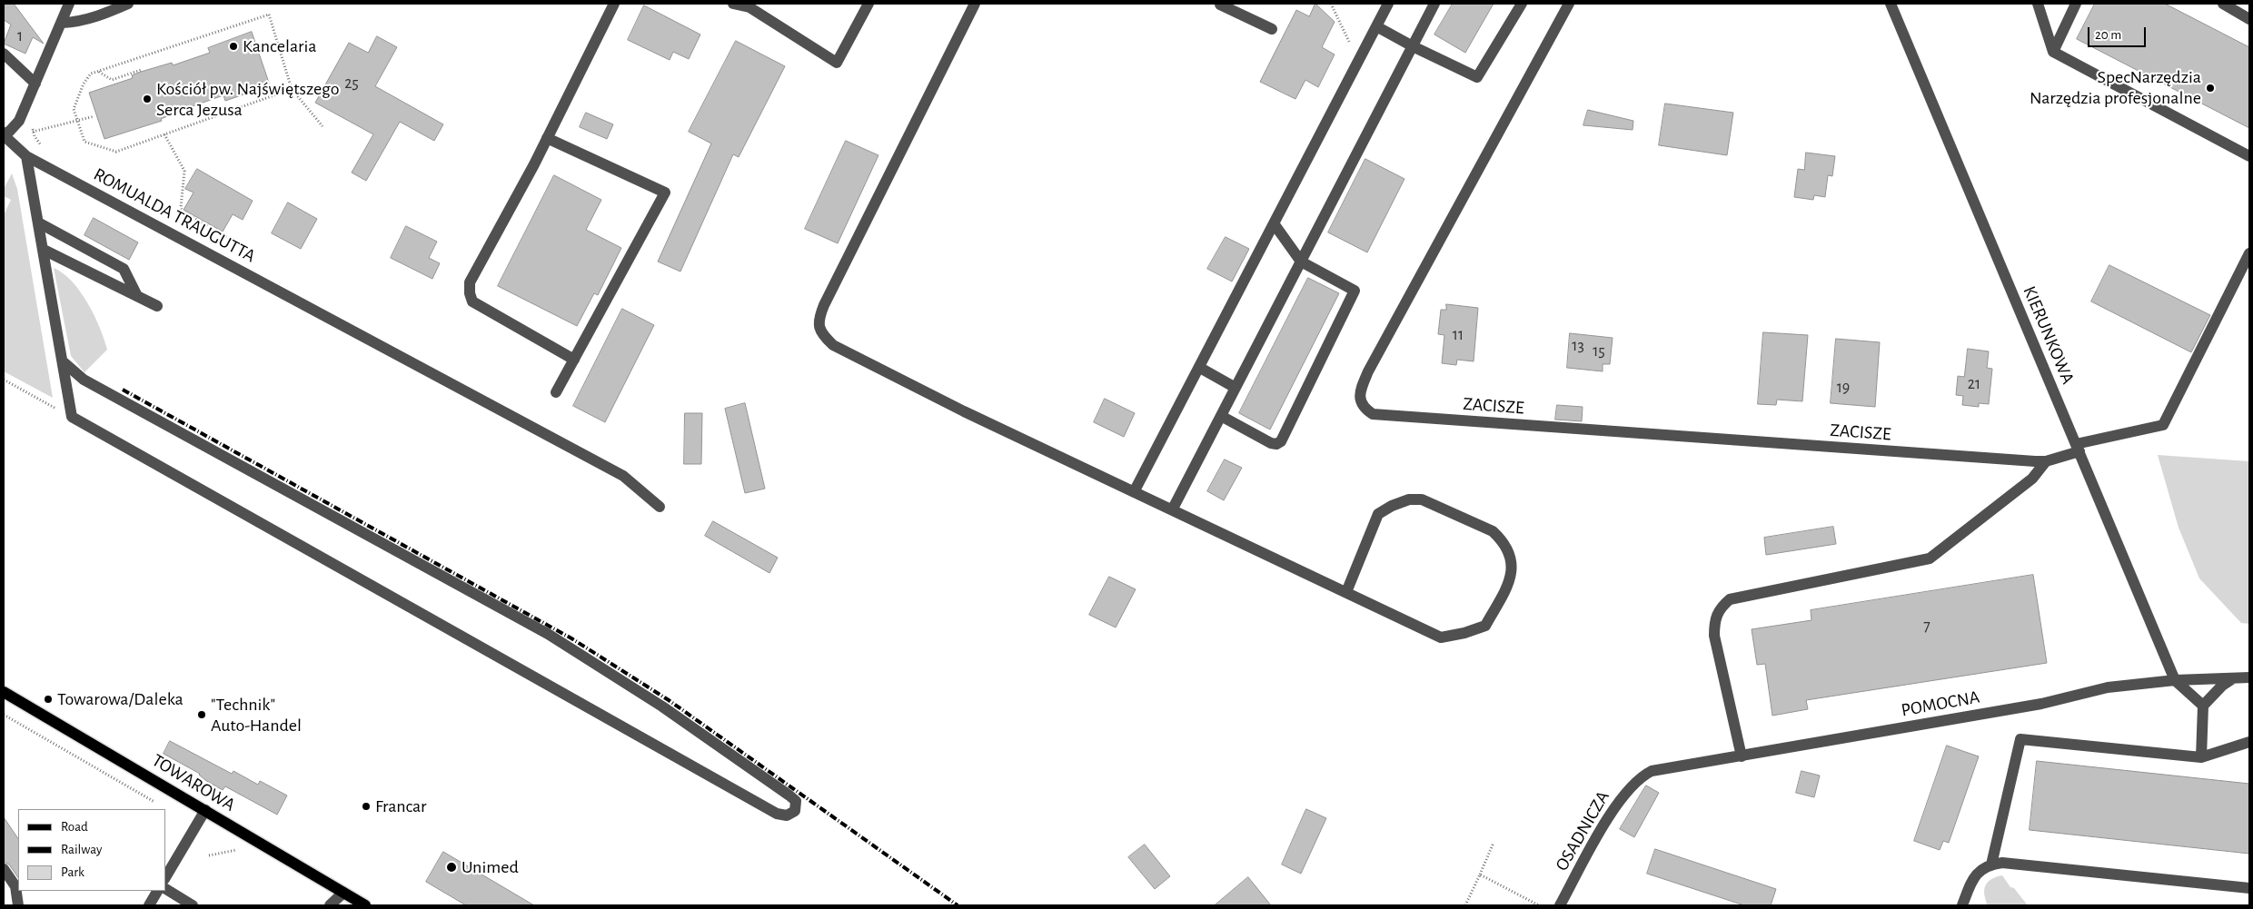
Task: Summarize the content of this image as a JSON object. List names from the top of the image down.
{
  "streets": {
    "main road": ["TOWAROWA"],
    "street": [
      "ROMUALDA TRAUGUTTA",
      "KIERUNKOWA",
      "ZACISZE",
      "POMOCNA",
      "OSADNICZA"
    ]
  },
  "crossings": [
    ["KIERUNKOWA", "ZACISZE"],
    ["KIERUNKOWA", "POMOCNA"],
    ["POMOCNA", "OSADNICZA"]
  ],
  "places": [
    "Kancelaria",
    "SpecNarzędzia Narzędzia profesjonalne",
    "Kościół pw. Najświętszego Serca Jezusa",
    "Towarowa/Daleka",
    "\"Technik\" Auto-Handel",
    "Francar",
    "Unimed"
  ],
  "house_numbers": [
    "1",
    "25",
    "11",
    "13",
    "15",
    "21",
    "19",
    "7"
  ],
  "legend": ["Road", "Railway", "Park"],
  "scale_bar": "20 m"
}
